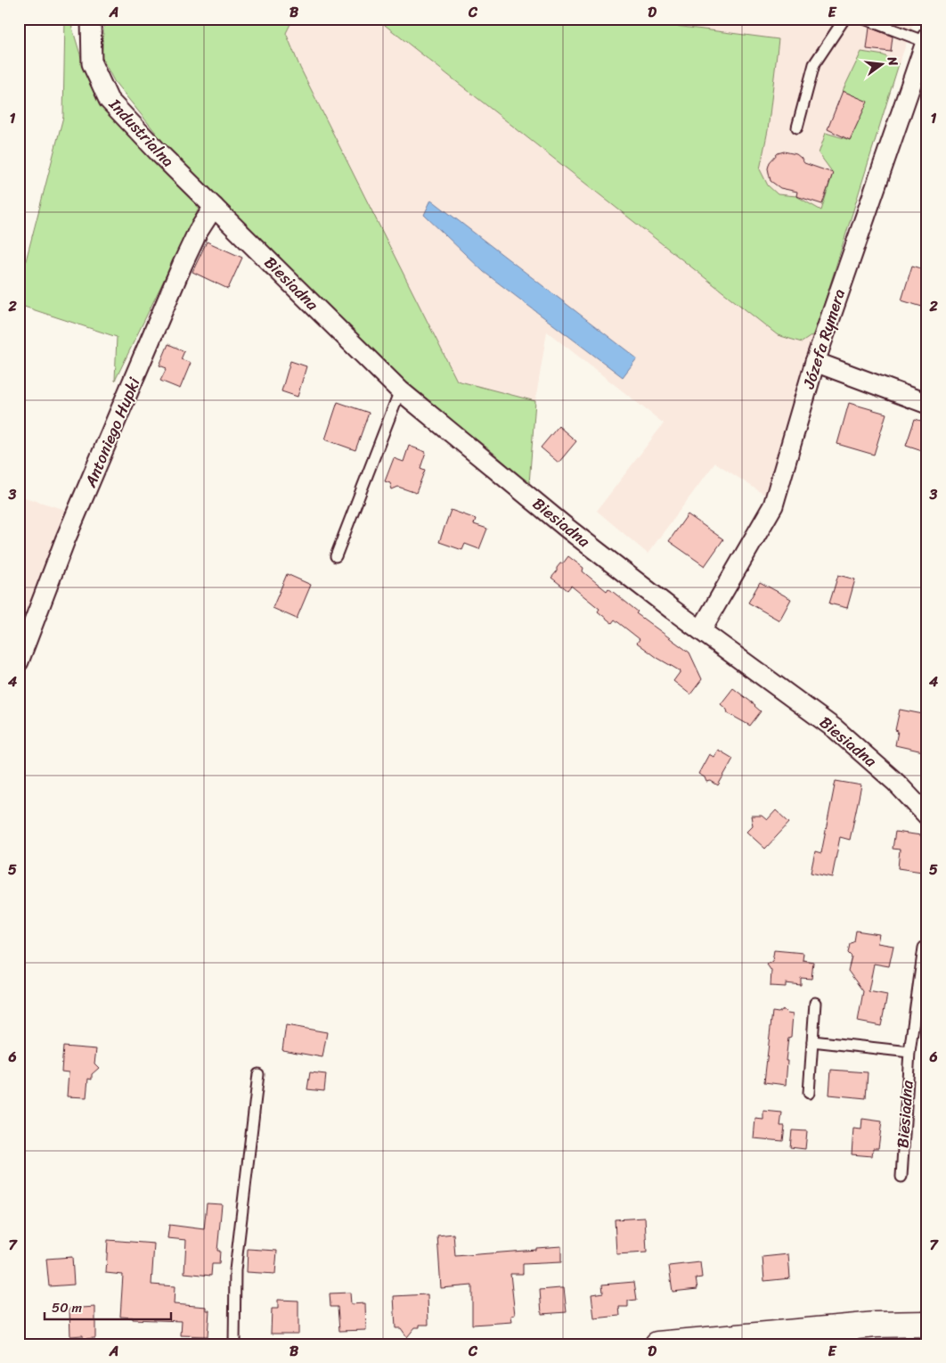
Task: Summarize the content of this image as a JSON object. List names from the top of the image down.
{
  "streets": {
    "street": [
      "Industrialna",
      "Biesiadna",
      "Józefa Rymera",
      "Antoniego Hupki"
    ]
  },
  "crossings": [
    ["Industrialna", "Biesiadna"],
    ["Industrialna", "Antoniego Hupki"],
    ["Biesiadna", "Józefa Rymera"],
    ["Biesiadna", "Antoniego Hupki"]
  ],
  "scale_bar": "50 m",
  "north": "right",
  "grid": {
    "columns": [
      "A",
      "B",
      "C",
      "D",
      "E"
    ],
    "rows": [
      "1",
      "2",
      "3",
      "4",
      "5",
      "6",
      "7"
    ]
  }
}
